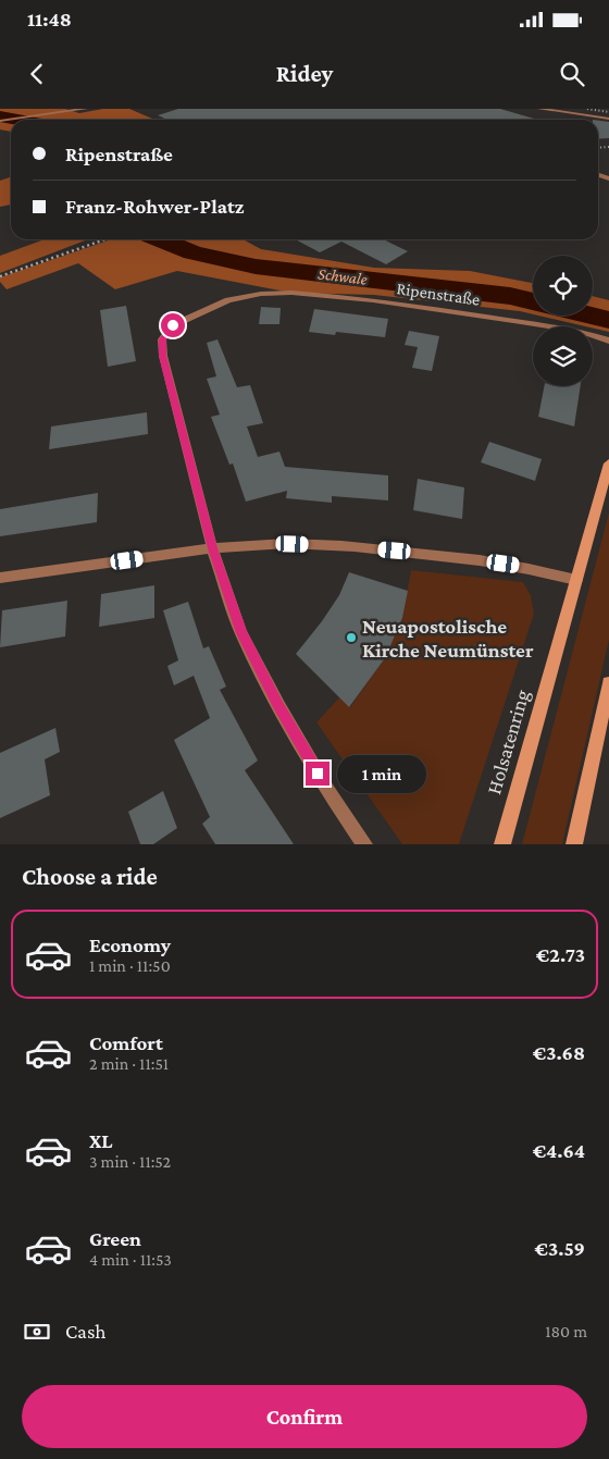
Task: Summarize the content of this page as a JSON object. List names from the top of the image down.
{
  "streets": {
    "main road": ["Holsatenring"],
    "street": ["Ripenstraße"]
  },
  "water": ["Schwale"],
  "places": ["Neuapostolische Kirche Neumünster"],
  "page": {
    "status": "11:48",
    "header": "Ridey",
    "banner": ["Ripenstraße", "Franz-Rohwer-Platz"],
    "bubble": "1 min",
    "heading": "Choose a ride",
    "list": [
      {
        "name": "Economy",
        "note": "1 min · 11:50",
        "value": "€2.73"
      },
      {
        "name": "Comfort",
        "note": "2 min · 11:51",
        "value": "€3.68"
      },
      {
        "name": "XL",
        "note": "3 min · 11:52",
        "value": "€4.64"
      },
      {
        "name": "Green",
        "note": "4 min · 11:53",
        "value": "€3.59"
      }
    ],
    "pay": ["Cash", "180 m"],
    "buttons": "Confirm"
  }
}
